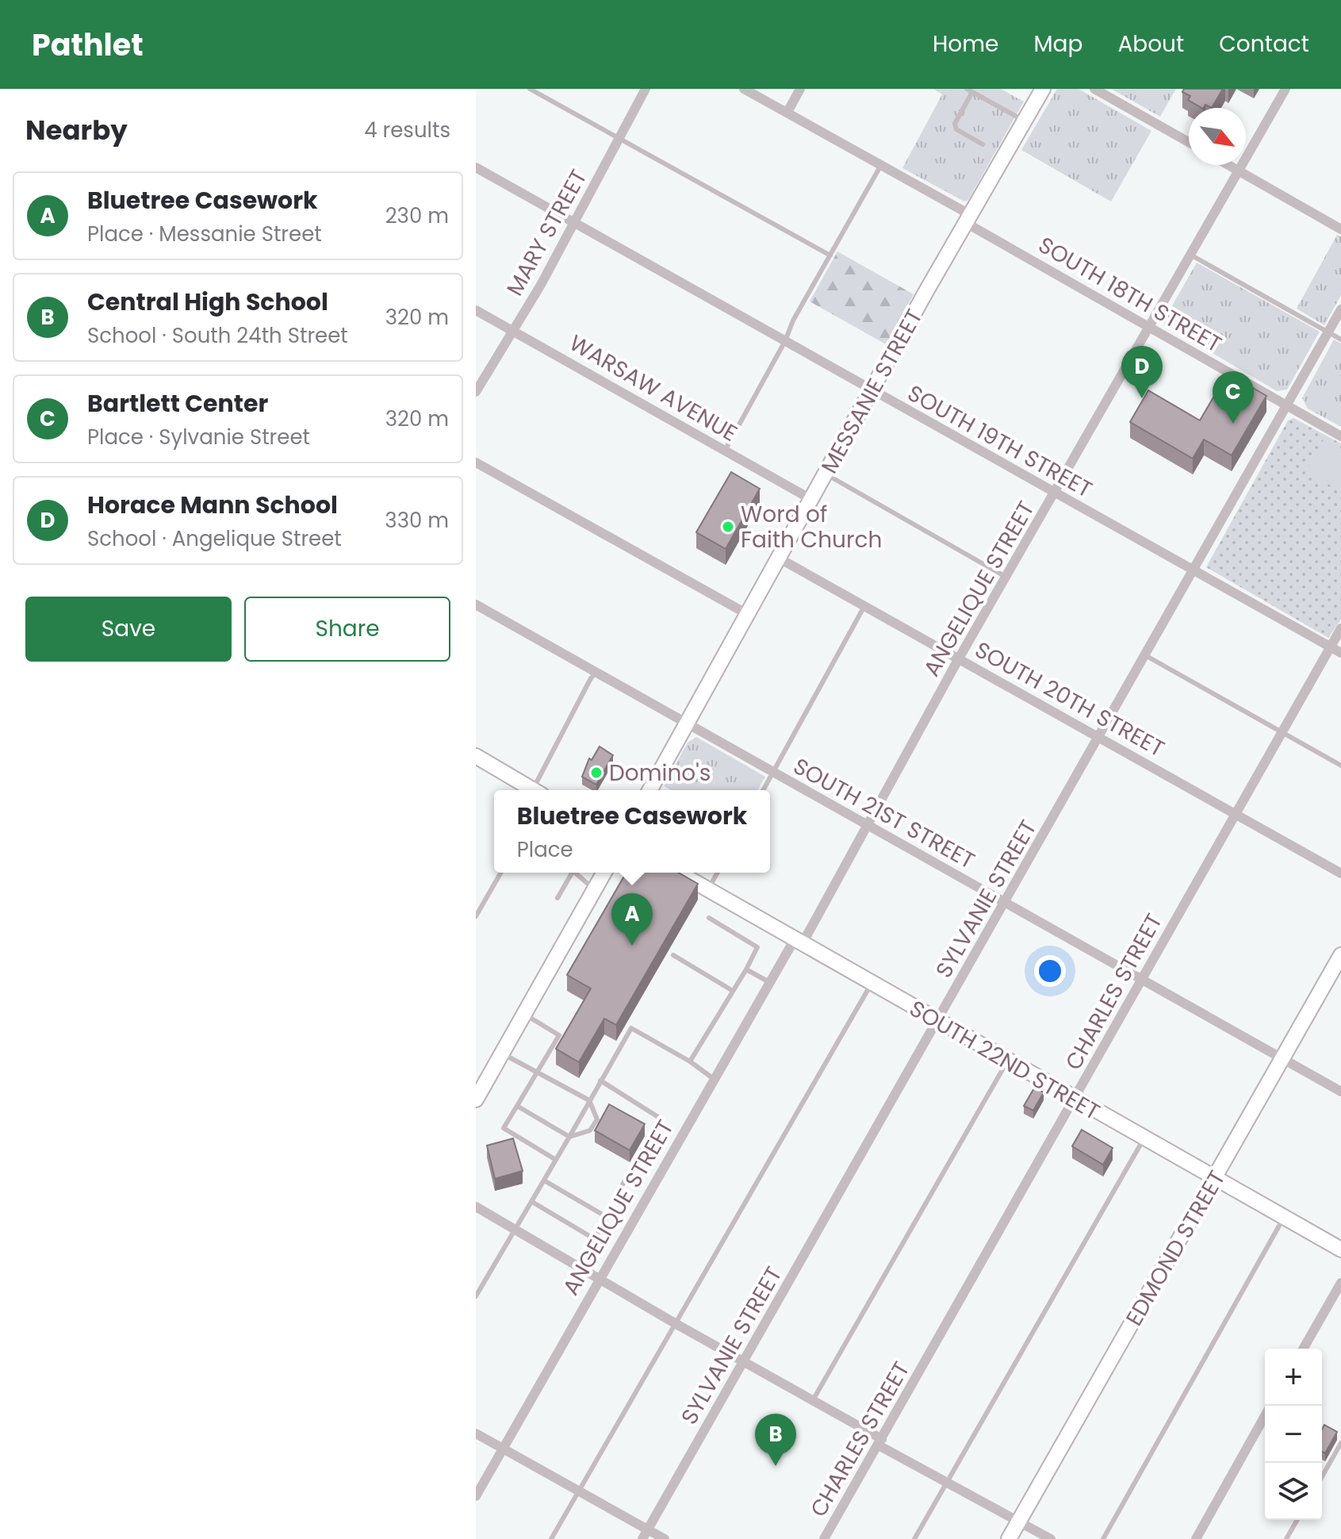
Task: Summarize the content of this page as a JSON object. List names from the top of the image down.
{
  "streets": {
    "street": [
      "MARY STREET",
      "SOUTH 18TH STREET",
      "WARSAW AVENUE",
      "MESSANIE STREET",
      "SOUTH 19TH STREET",
      "ANGELIQUE STREET",
      "SOUTH 20TH STREET",
      "SOUTH 21ST STREET",
      "SYLVANIE STREET",
      "CHARLES STREET",
      "SOUTH 22ND STREET",
      "EDMOND STREET"
    ]
  },
  "crossings": [
    ["MARY STREET", "WARSAW AVENUE"],
    ["MARY STREET", "SOUTH 19TH STREET"],
    ["SOUTH 18TH STREET", "MESSANIE STREET"],
    ["SOUTH 18TH STREET", "ANGELIQUE STREET"],
    ["SOUTH 18TH STREET", "SYLVANIE STREET"],
    ["WARSAW AVENUE", "MESSANIE STREET"],
    ["MESSANIE STREET", "SOUTH 19TH STREET"],
    ["MESSANIE STREET", "SOUTH 20TH STREET"],
    ["MESSANIE STREET", "SOUTH 21ST STREET"],
    ["SOUTH 19TH STREET", "ANGELIQUE STREET"],
    ["SOUTH 19TH STREET", "SYLVANIE STREET"],
    ["SOUTH 19TH STREET", "CHARLES STREET"],
    ["ANGELIQUE STREET", "SOUTH 20TH STREET"],
    ["ANGELIQUE STREET", "SOUTH 21ST STREET"],
    ["ANGELIQUE STREET", "SOUTH 22ND STREET"],
    ["SOUTH 20TH STREET", "SYLVANIE STREET"],
    ["SOUTH 20TH STREET", "CHARLES STREET"],
    ["SOUTH 21ST STREET", "SYLVANIE STREET"],
    ["SOUTH 21ST STREET", "CHARLES STREET"],
    ["SOUTH 21ST STREET", "EDMOND STREET"],
    ["SYLVANIE STREET", "SOUTH 22ND STREET"],
    ["CHARLES STREET", "SOUTH 22ND STREET"],
    ["SOUTH 22ND STREET", "EDMOND STREET"]
  ],
  "places": ["Word of Faith Church", "Domino's"],
  "north": "bottom right",
  "page": {
    "header": "Pathlet",
    "nav": [
      "Home",
      "Map",
      "About",
      "Contact"
    ],
    "heading": ["Nearby", "4 results"],
    "list": [
      {
        "mark": "A",
        "name": "Bluetree Casework",
        "note": "Place · Messanie Street",
        "value": "230 m"
      },
      {
        "mark": "B",
        "name": "Central High School",
        "note": "School · South 24th Street",
        "value": "320 m"
      },
      {
        "mark": "C",
        "name": "Bartlett Center",
        "note": "Place · Sylvanie Street",
        "value": "320 m"
      },
      {
        "mark": "D",
        "name": "Horace Mann School",
        "note": "School · Angelique Street",
        "value": "330 m"
      }
    ],
    "pins": [
      "D",
      "C",
      "A",
      "B"
    ],
    "buttons": ["Save", "Share"],
    "popup": ["Bluetree Casework", "Place"],
    "map_buttons": ["+", "−"]
  }
}
